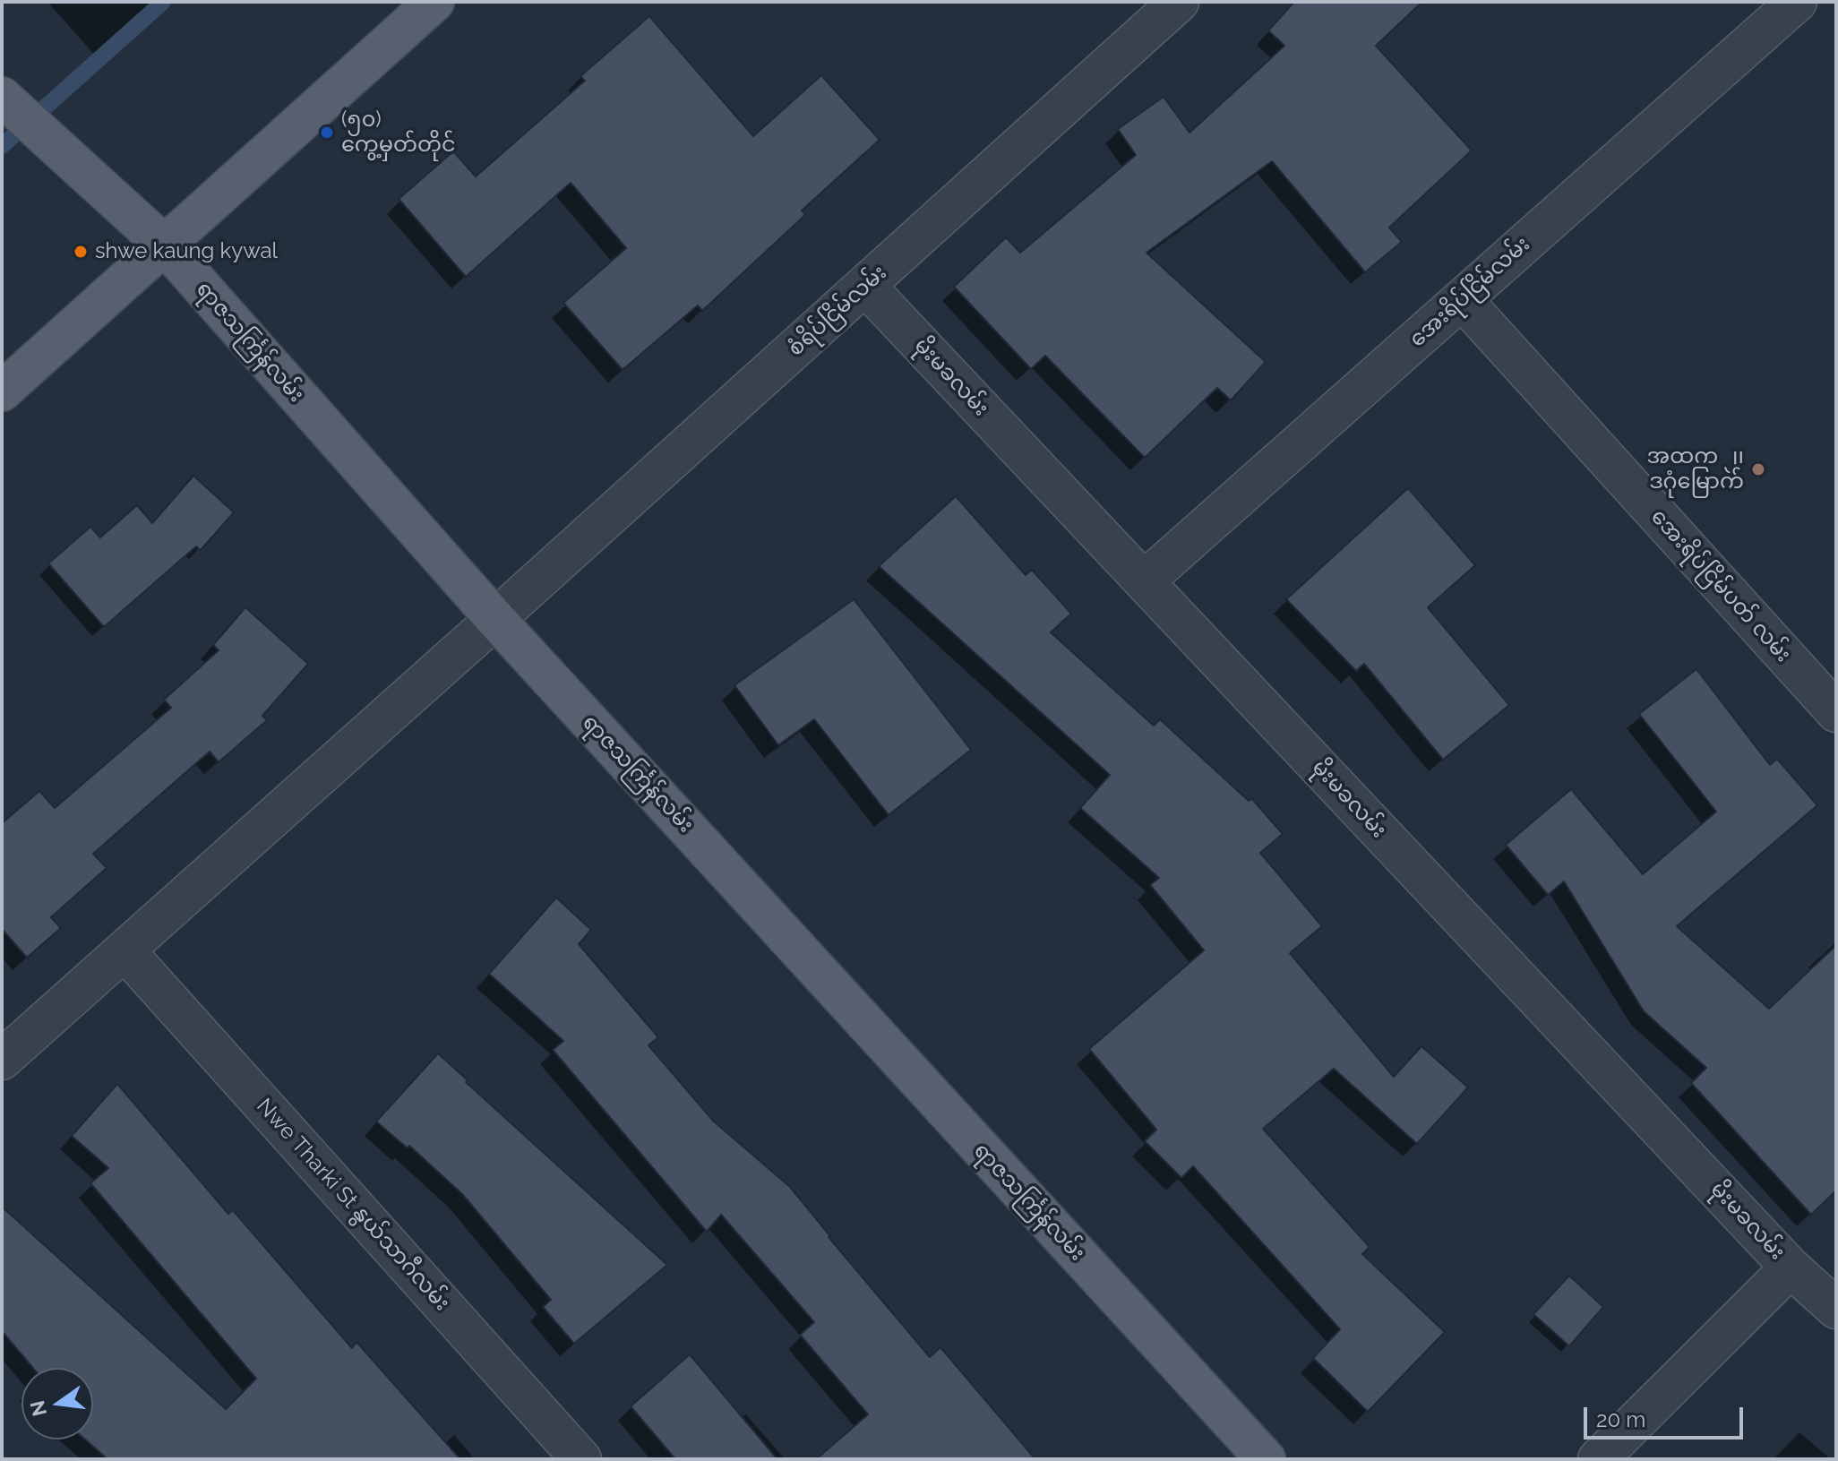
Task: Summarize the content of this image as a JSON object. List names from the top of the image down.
{
  "streets": {
    "main road": ["ရာဇသင်္ကြန်လမ်း"],
    "street": [
      "အေးရိပ်ငြိမ်လမ်း",
      "စံရိပ်ငြိမ်လမ်း",
      "မိုးမခလမ်း",
      "အေးရိပ်ငြိမ်ပတ် လမ်း",
      "Nwe Tharki St နွယ်သာဂီလမ်း"
    ]
  },
  "crossings": [
    ["အေးရိပ်ငြိမ်လမ်း", "မိုးမခလမ်း"],
    ["အေးရိပ်ငြိမ်လမ်း", "အေးရိပ်ငြိမ်ပတ် လမ်း"],
    ["စံရိပ်ငြိမ်လမ်း", "ရာဇသင်္ကြန်လမ်း"],
    ["စံရိပ်ငြိမ်လမ်း", "မိုးမခလမ်း"],
    ["စံရိပ်ငြိမ်လမ်း", "Nwe Tharki St နွယ်သာဂီလမ်း"]
  ],
  "places": ["(၅၀) ကွေ့မှတ်တိုင်", "shwe kaung kywal", "အထက ၂၊ ဒဂုံမြောက်"],
  "scale_bar": "20 m",
  "north": "left"
}
